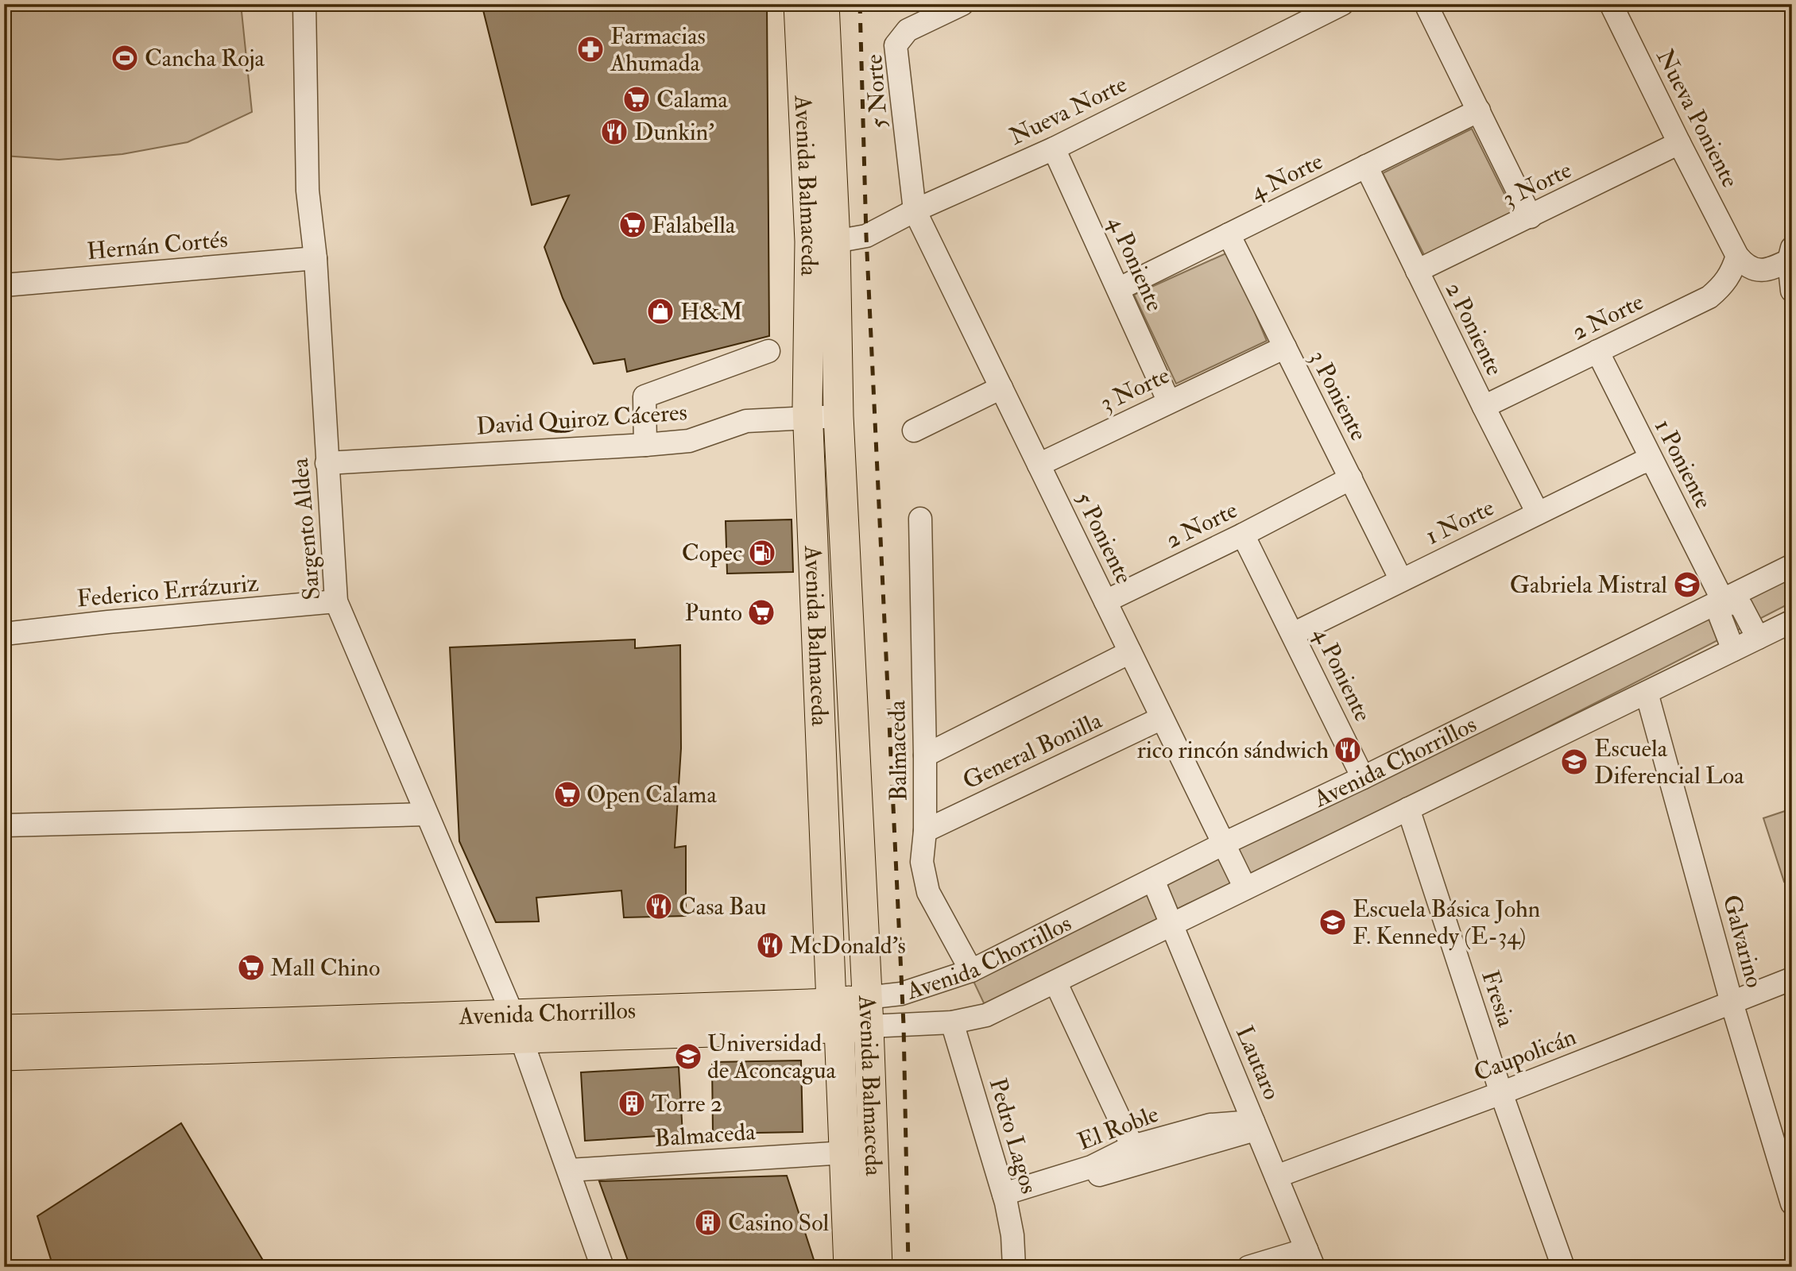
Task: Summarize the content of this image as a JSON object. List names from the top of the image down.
{
  "streets": {
    "main road": ["Avenida Balmaceda", "Avenida Chorrillos"],
    "street": [
      "5 Norte",
      "Nueva Norte",
      "Nueva Poniente",
      "4 Norte",
      "3 Norte",
      "Hernán Cortés",
      "4 Poniente",
      "2 Norte",
      "2 Poniente",
      "3 Poniente",
      "David Quiroz Cáceres",
      "1 Poniente",
      "1 Norte",
      "Sargento Aldea",
      "5 Poniente",
      "Federico Errázuriz",
      "Balmaceda",
      "General Bonilla",
      "Galvarino",
      "Fresia",
      "Caupolicán",
      "Lautaro",
      "El Roble",
      "Pedro Lagos"
    ]
  },
  "crossings": [
    ["5 Norte", "Nueva Norte"],
    ["5 Norte", "5 Poniente"],
    ["Nueva Norte", "Avenida Balmaceda"],
    ["Nueva Norte", "4 Poniente"],
    ["Nueva Norte", "5 Poniente"],
    ["Nueva Poniente", "3 Norte"],
    ["Nueva Poniente", "2 Norte"],
    ["4 Norte", "4 Poniente"],
    ["4 Norte", "2 Poniente"],
    ["4 Norte", "3 Poniente"],
    ["3 Norte", "4 Poniente"],
    ["3 Norte", "2 Poniente"],
    ["3 Norte", "3 Poniente"],
    ["3 Norte", "5 Poniente"],
    ["Avenida Balmaceda", "David Quiroz Cáceres"],
    ["Avenida Balmaceda", "Balmaceda"],
    ["Avenida Balmaceda", "Avenida Chorrillos"],
    ["Hernán Cortés", "Sargento Aldea"],
    ["4 Poniente", "2 Norte"],
    ["4 Poniente", "1 Norte"],
    ["4 Poniente", "Avenida Chorrillos"],
    ["2 Norte", "2 Poniente"],
    ["2 Norte", "3 Poniente"],
    ["2 Norte", "1 Poniente"],
    ["2 Norte", "5 Poniente"],
    ["2 Poniente", "1 Norte"],
    ["3 Poniente", "1 Norte"],
    ["David Quiroz Cáceres", "Sargento Aldea"],
    ["1 Poniente", "1 Norte"],
    ["1 Poniente", "Avenida Chorrillos"],
    ["Sargento Aldea", "Federico Errázuriz"],
    ["Sargento Aldea", "Balmaceda"],
    ["Sargento Aldea", "Avenida Chorrillos"],
    ["5 Poniente", "General Bonilla"],
    ["5 Poniente", "Avenida Chorrillos"],
    ["Balmaceda", "General Bonilla"],
    ["Balmaceda", "Avenida Chorrillos"],
    ["Avenida Chorrillos", "Galvarino"],
    ["Avenida Chorrillos", "Fresia"],
    ["Avenida Chorrillos", "Lautaro"],
    ["Avenida Chorrillos", "Pedro Lagos"],
    ["Galvarino", "Caupolicán"],
    ["Fresia", "Caupolicán"],
    ["Caupolicán", "Lautaro"],
    ["Lautaro", "El Roble"],
    ["El Roble", "Pedro Lagos"]
  ],
  "places": {
    "pharmacy": ["Farmacias Ahumada"],
    "sports": ["Cancha Roja"],
    "supermarket": [
      "Calama",
      "Falabella",
      "Punto",
      "Open Calama",
      "Mall Chino"
    ],
    "restaurant": [
      "Dunkin'",
      "rico rincón sándwich",
      "Casa Bau",
      "McDonald's"
    ],
    "shop": ["H&M"],
    "fuel station": ["Copec"],
    "school or university": [
      "Gabriela Mistral",
      "Escuela Diferencial Loa",
      "Escuela Básica John F. Kennedy (E-34)",
      "Universidad de Aconcagua"
    ],
    "building": ["Torre 2", "Casino Sol"]
  }
}
